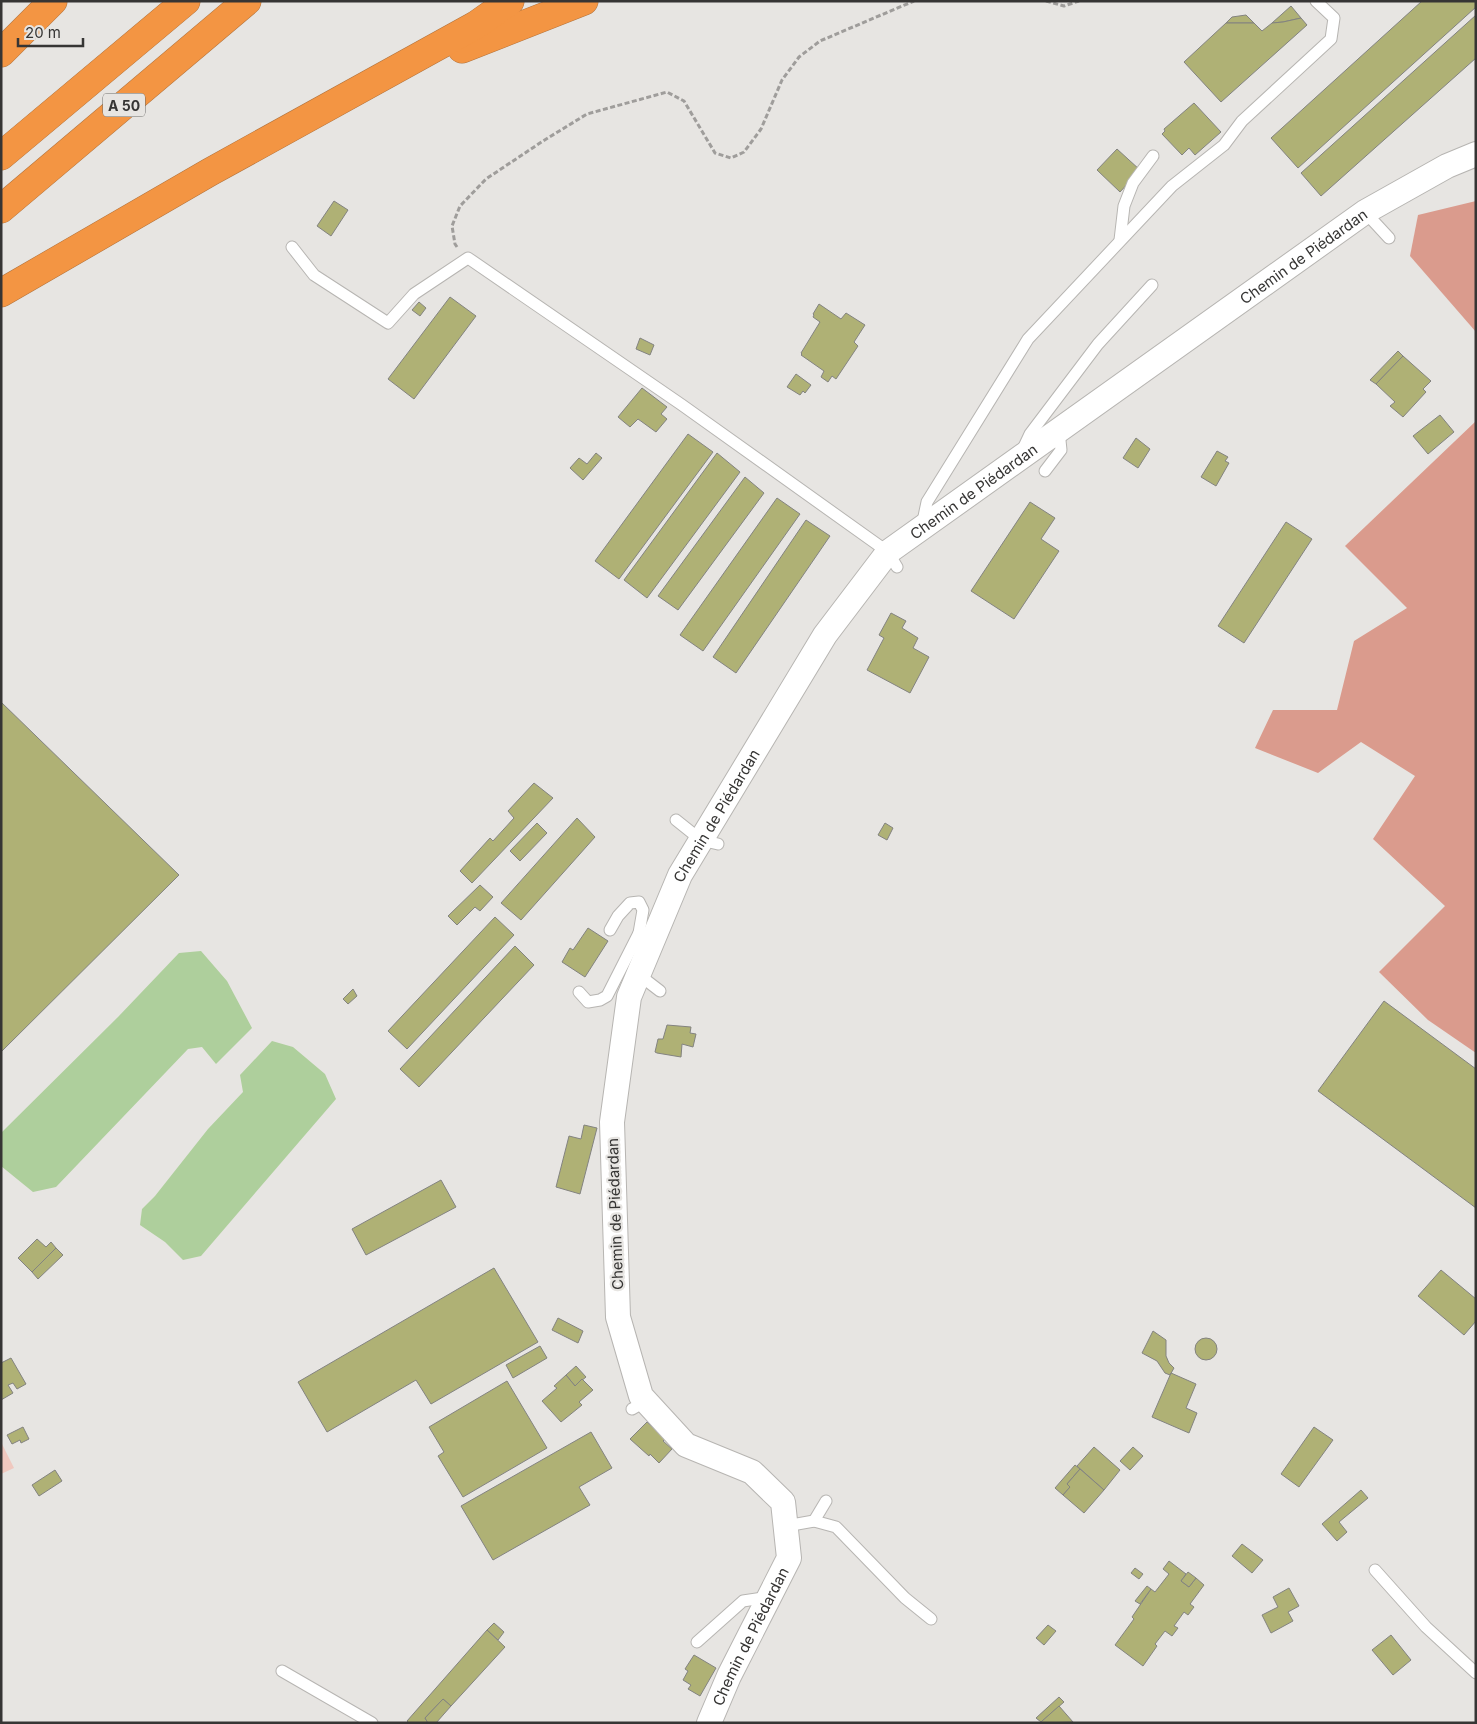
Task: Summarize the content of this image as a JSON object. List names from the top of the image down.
{
  "streets": {
    "highway": ["A 50"],
    "street": ["Chemin de Piédardan"]
  },
  "scale_bar": "20 m"
}
